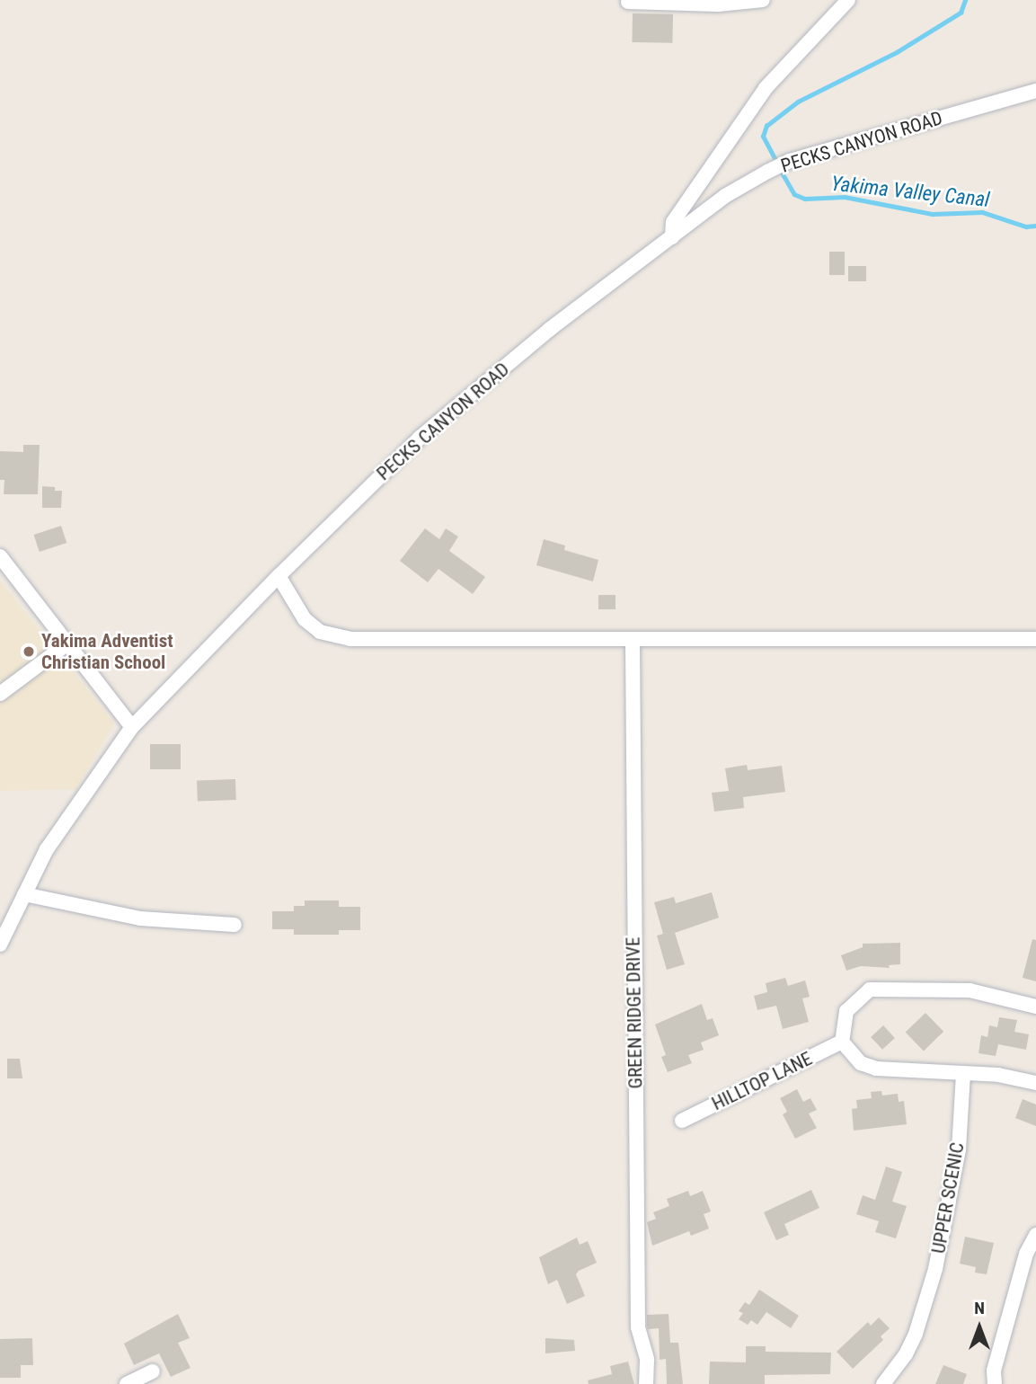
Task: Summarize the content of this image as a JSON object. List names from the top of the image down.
{
  "streets": {
    "street": [
      "PECKS CANYON ROAD",
      "GREEN RIDGE DRIVE",
      "HILLTOP LANE",
      "UPPER SCENIC"
    ]
  },
  "water": ["Yakima Valley Canal"],
  "places": ["Yakima Adventist Christian School"],
  "north": "top"
}
